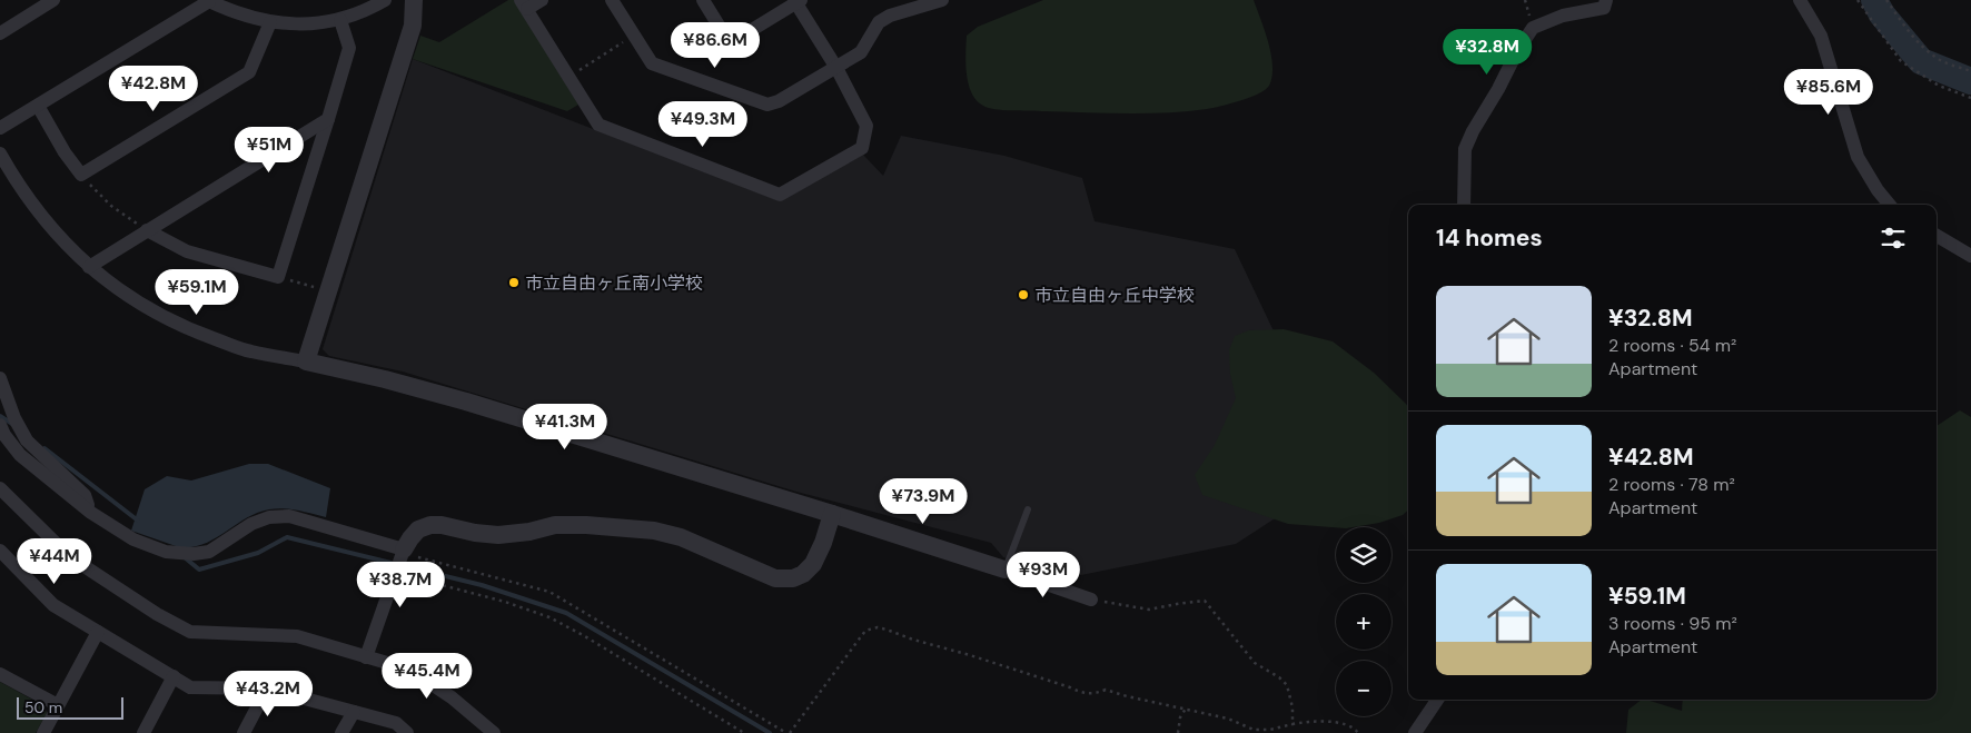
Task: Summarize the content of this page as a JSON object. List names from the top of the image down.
{
  "places": ["市立自由ヶ丘南小学校", "市立自由ヶ丘中学校"],
  "scale_bar": "50 m",
  "page": {
    "price": [
      "¥86.6M",
      "¥32.8M",
      "¥42.8M",
      "¥85.6M",
      "¥49.3M",
      "¥51M",
      "¥59.1M",
      "¥41.3M",
      "¥73.9M",
      "¥44M",
      "¥93M",
      "¥38.7M",
      "¥45.4M",
      "¥43.2M"
    ],
    "heading": "14 homes",
    "list": [
      {
        "name": "¥32.8M",
        "note": "2 rooms · 54 m² · Apartment"
      },
      {
        "name": "¥42.8M",
        "note": "2 rooms · 78 m² · Apartment"
      },
      {
        "name": "¥59.1M",
        "note": "3 rooms · 95 m² · Apartment"
      }
    ],
    "map_buttons": ["+", "−"],
    "scale": "50 m"
  }
}
